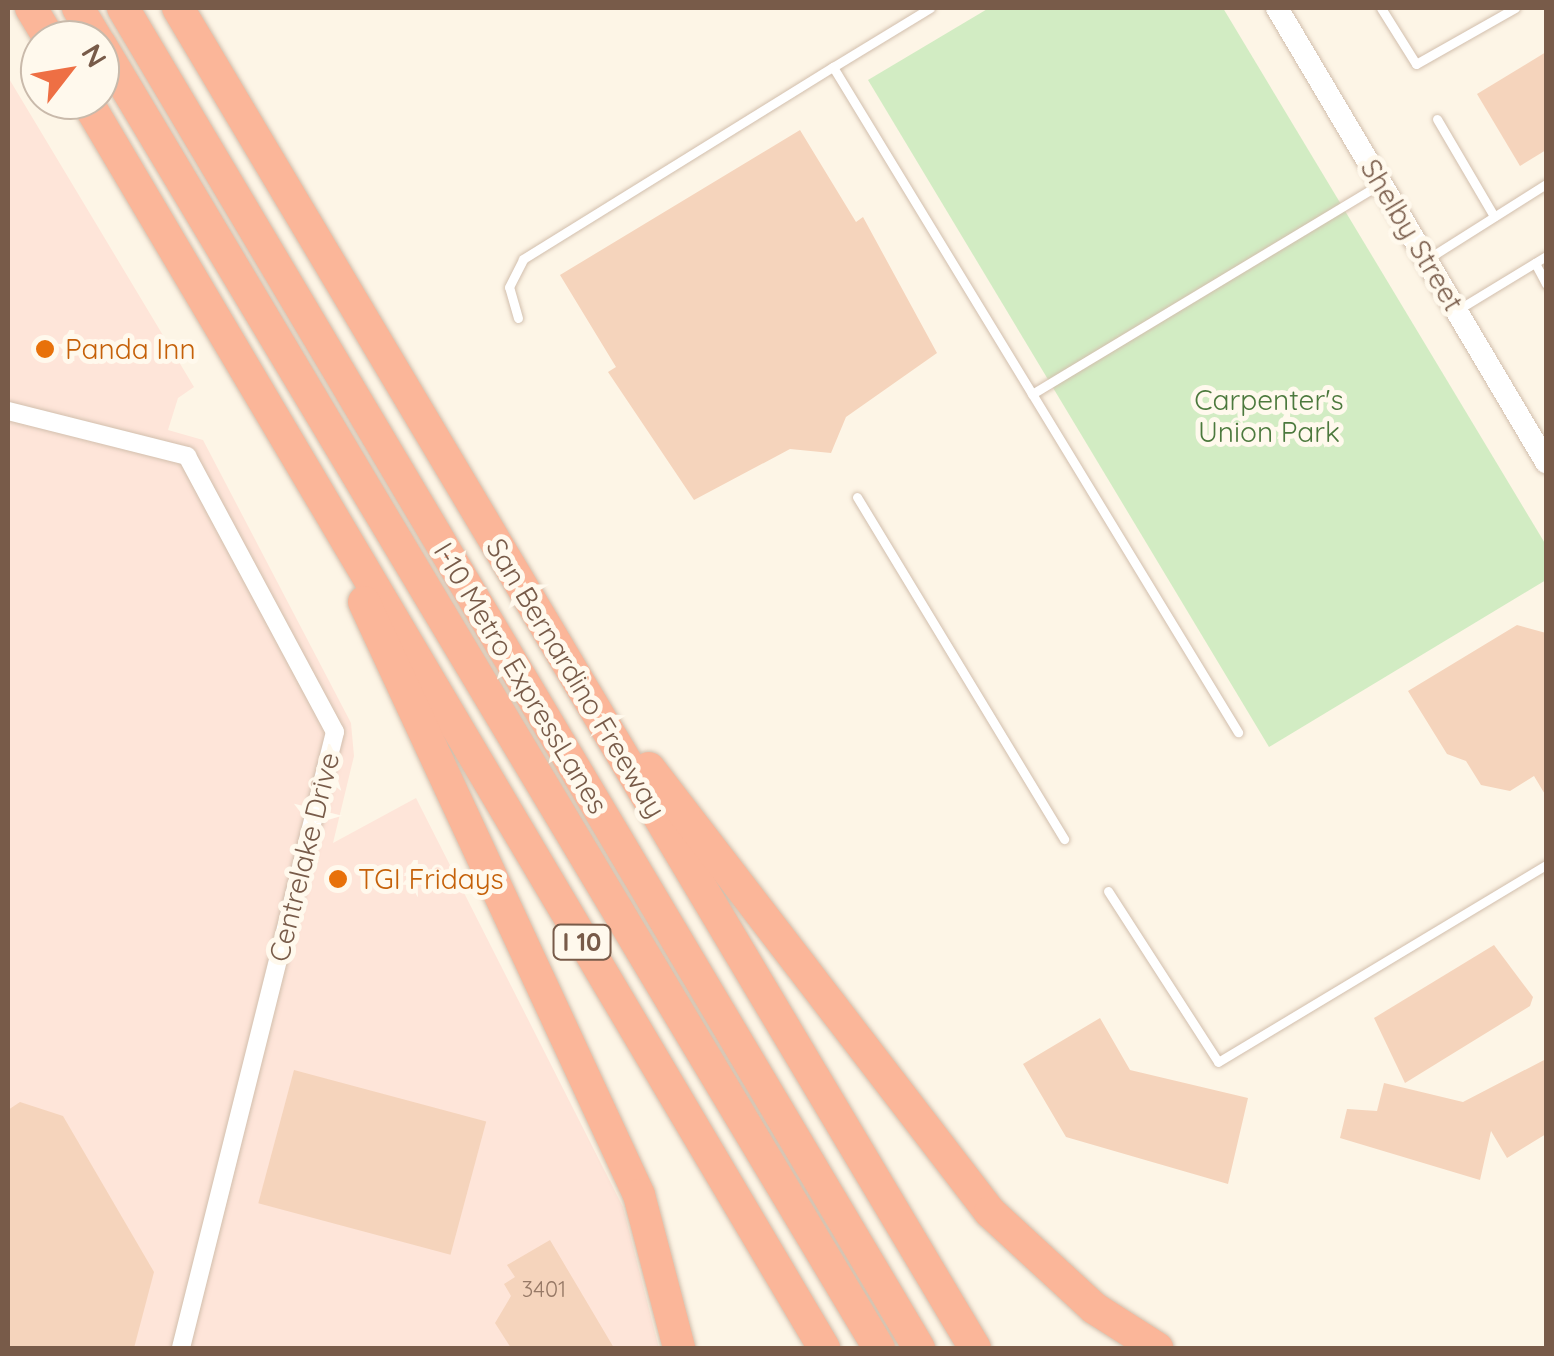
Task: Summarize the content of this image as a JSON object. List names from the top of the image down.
{
  "streets": {
    "highway": ["I-10 Metro ExpressLanes", "San Bernardino Freeway", "I 10"],
    "street": ["Shelby Street", "Centrelake Drive"]
  },
  "parks": ["Carpenter's Union Park"],
  "places": ["Panda Inn", "TGI Fridays"],
  "house_numbers": ["3401"],
  "north": "top right"
}
